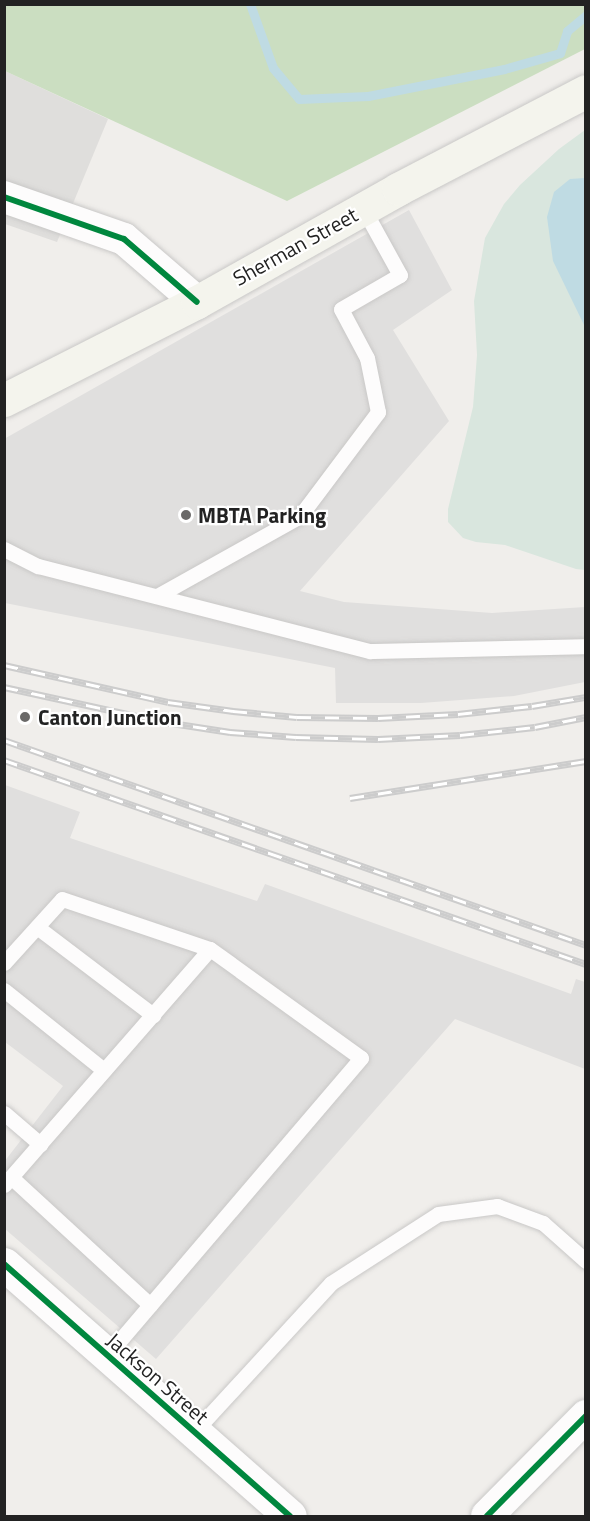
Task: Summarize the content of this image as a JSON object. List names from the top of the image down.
{
  "streets": {
    "main road": ["Sherman Street"],
    "street": ["Jackson Street"]
  },
  "places": ["MBTA Parking", "Canton Junction"]
}
